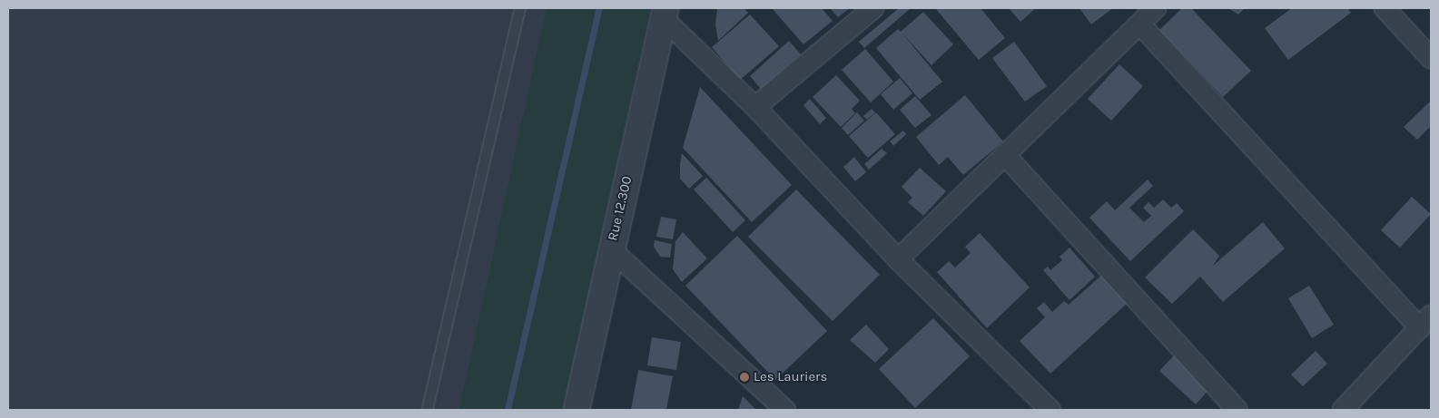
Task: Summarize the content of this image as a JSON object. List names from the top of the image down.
{
  "streets": {
    "street": ["Rue 12.300"]
  },
  "places": ["Les Lauriers"]
}
